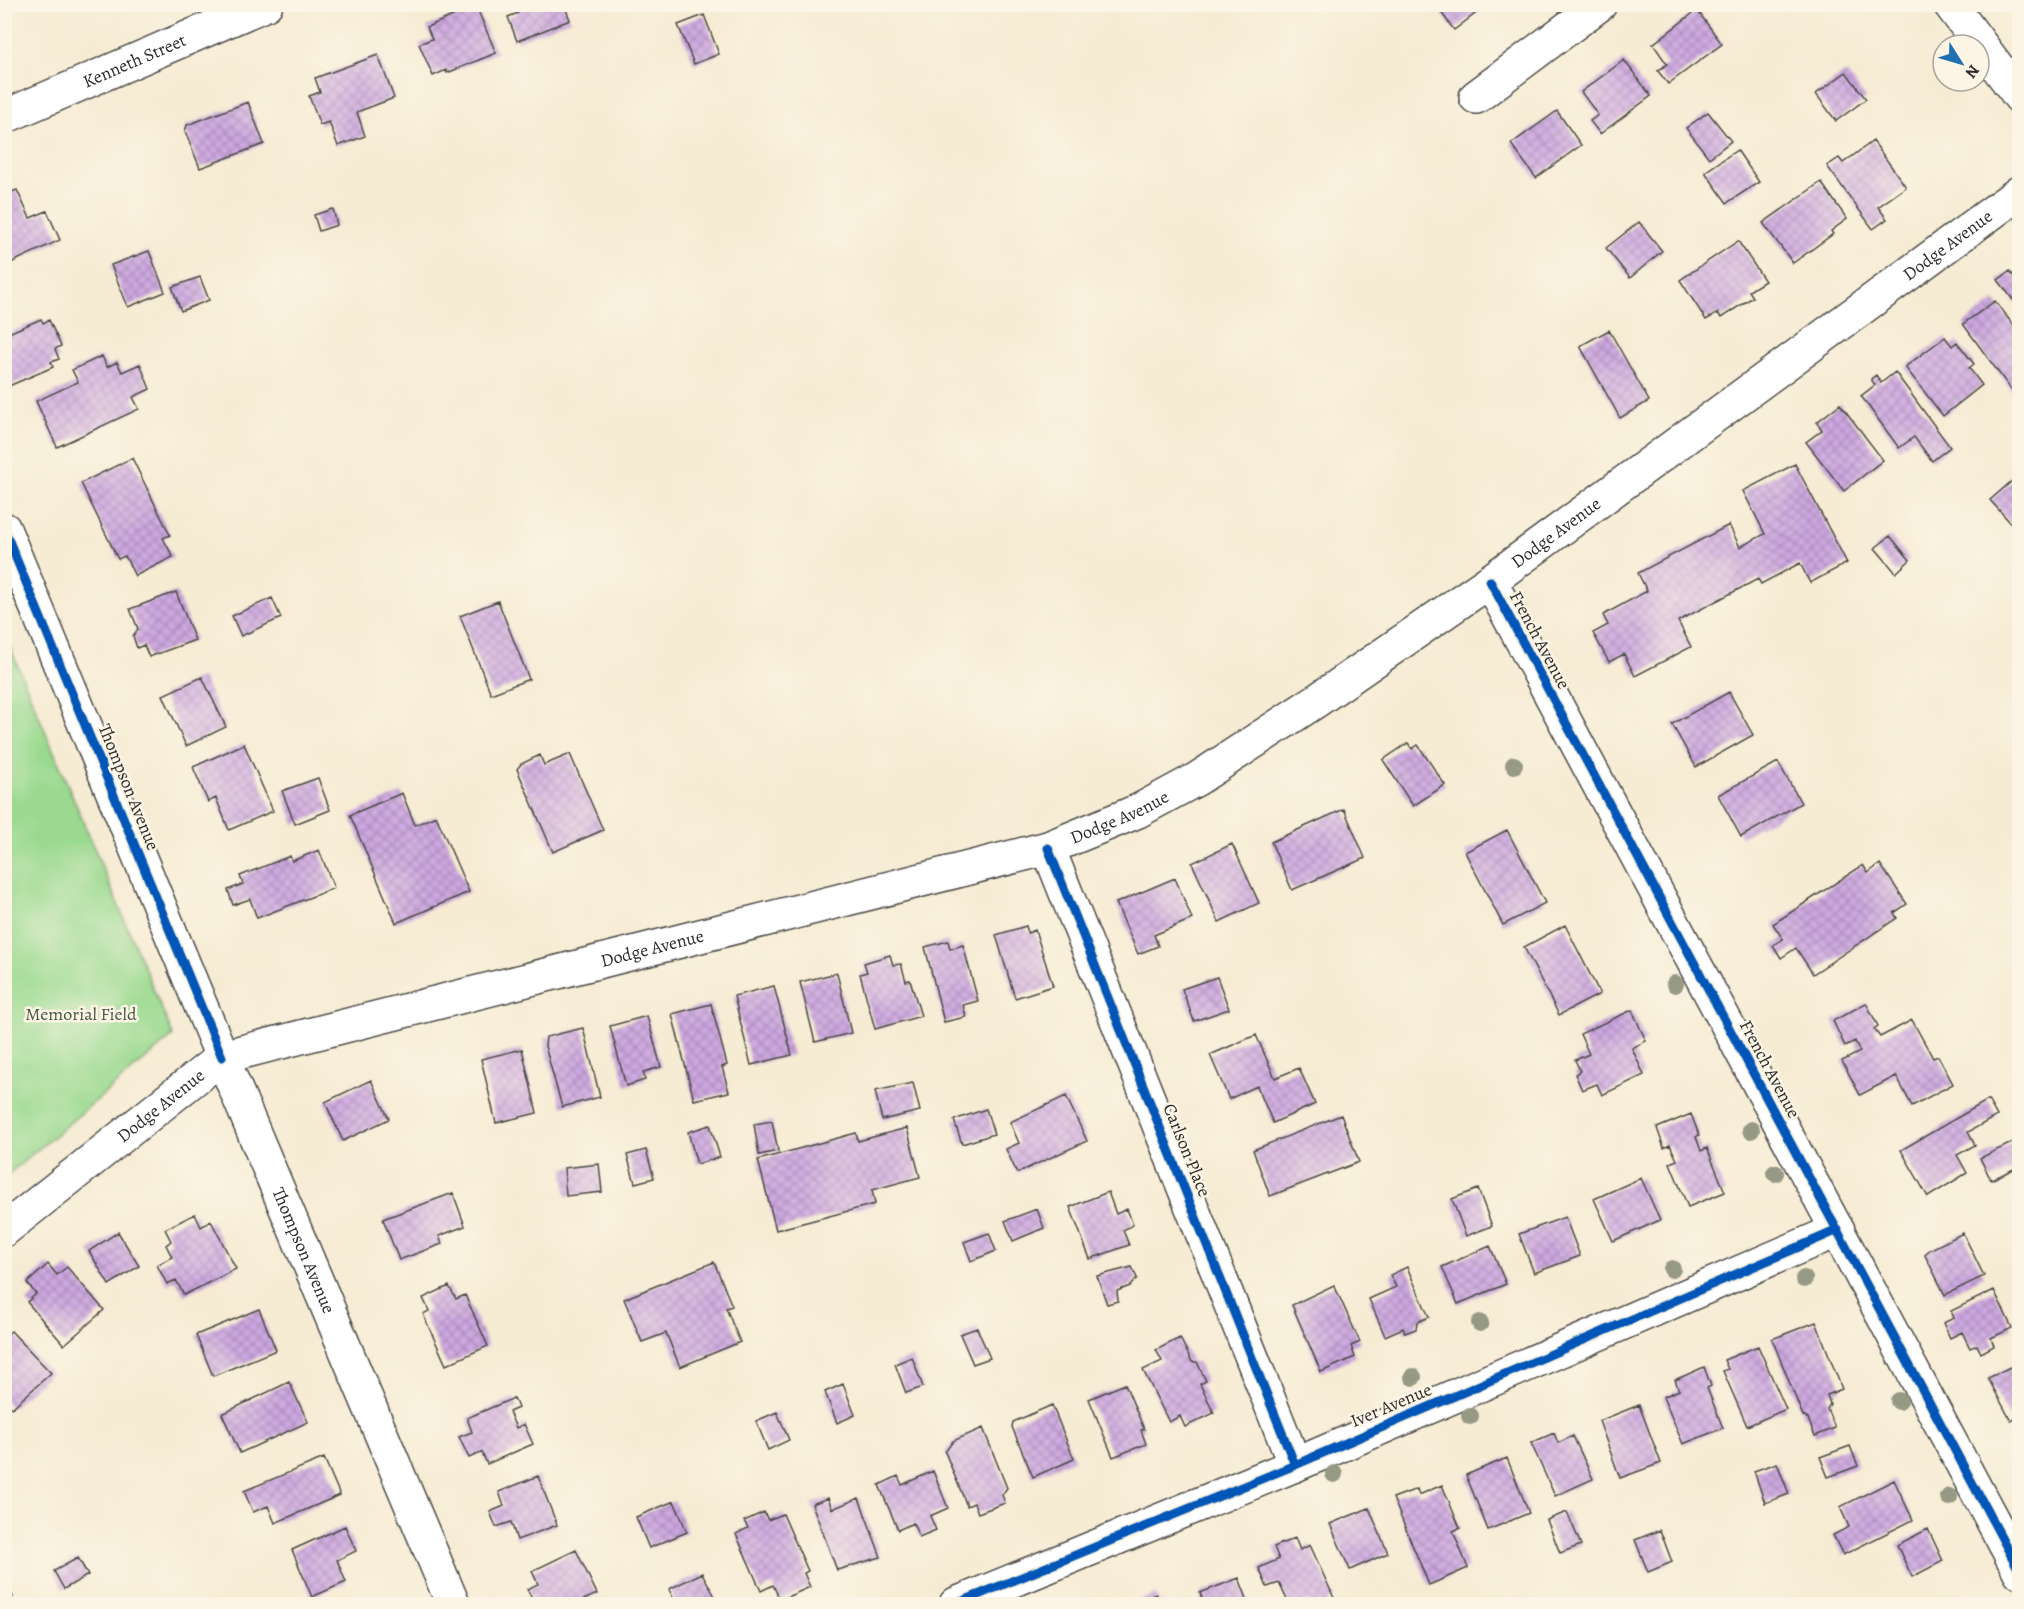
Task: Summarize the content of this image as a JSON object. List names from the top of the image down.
{
  "streets": {
    "street": [
      "Kenneth Street",
      "Dodge Avenue",
      "French Avenue",
      "Thompson Avenue",
      "Carlson Place",
      "Iver Avenue"
    ]
  },
  "crossings": [
    ["Dodge Avenue", "French Avenue"],
    ["Dodge Avenue", "Thompson Avenue"],
    ["Dodge Avenue", "Carlson Place"],
    ["French Avenue", "Iver Avenue"],
    ["Carlson Place", "Iver Avenue"]
  ],
  "parks": ["Memorial Field"],
  "north": "bottom right"
}
